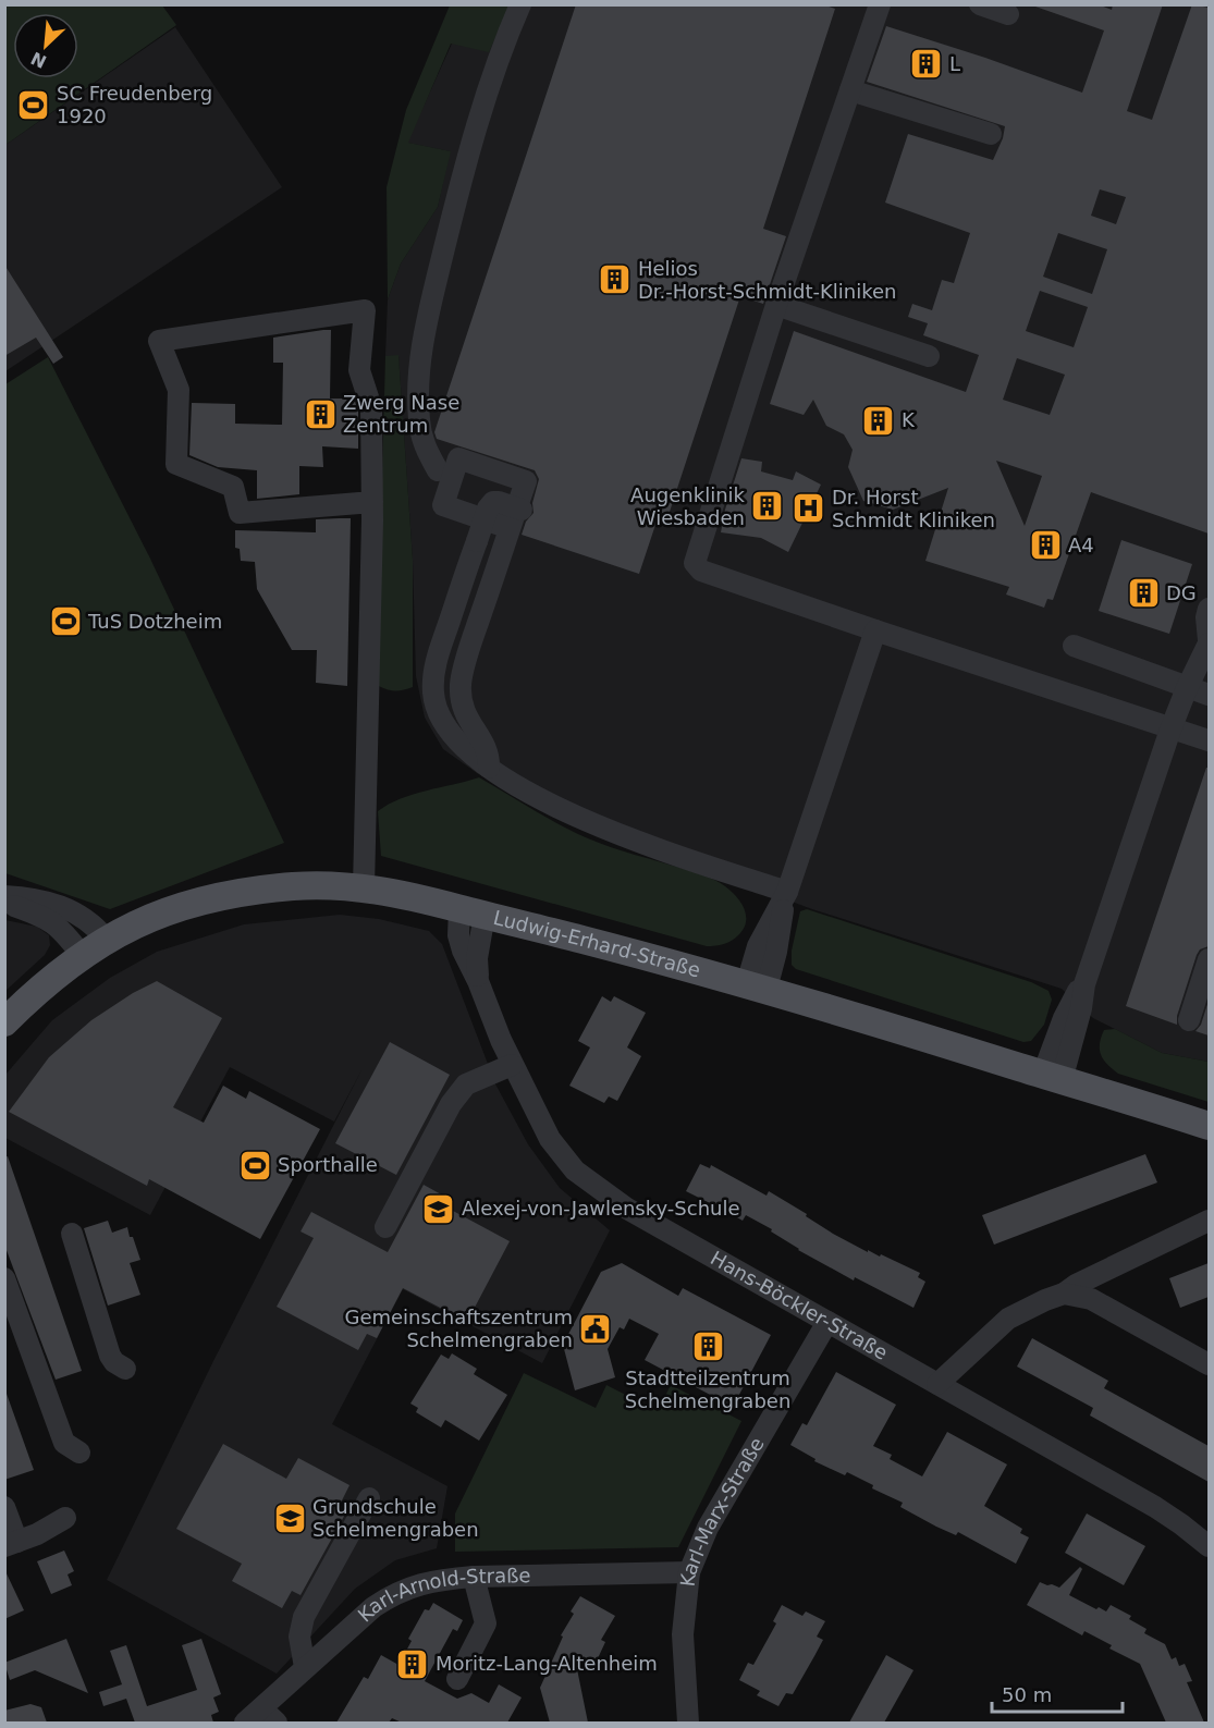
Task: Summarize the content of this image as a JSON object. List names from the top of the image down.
{
  "streets": {
    "main road": ["Ludwig-Erhard-Straße"],
    "street": ["Hans-Böckler-Straße", "Karl-Marx-Straße", "Karl-Arnold-Straße"]
  },
  "crossings": [
    ["Ludwig-Erhard-Straße", "Hans-Böckler-Straße"],
    ["Hans-Böckler-Straße", "Karl-Marx-Straße"],
    ["Karl-Marx-Straße", "Karl-Arnold-Straße"]
  ],
  "places": {
    "building": [
      "L",
      "Helios Dr.-Horst-Schmidt-Kliniken",
      "Zwerg Nase Zentrum",
      "K",
      "Augenklinik Wiesbaden",
      "A4",
      "DG",
      "Stadtteilzentrum Schelmengraben",
      "Moritz-Lang-Altenheim"
    ],
    "sports": ["SC Freudenberg 1920", "TuS Dotzheim", "Sporthalle"],
    "hospital": ["Dr. Horst Schmidt Kliniken"],
    "school or university": ["Alexej-von-Jawlensky-Schule", "Grundschule Schelmengraben"],
    "public building": ["Gemeinschaftszentrum Schelmengraben"]
  },
  "scale_bar": "50 m",
  "north": "bottom left"
}
